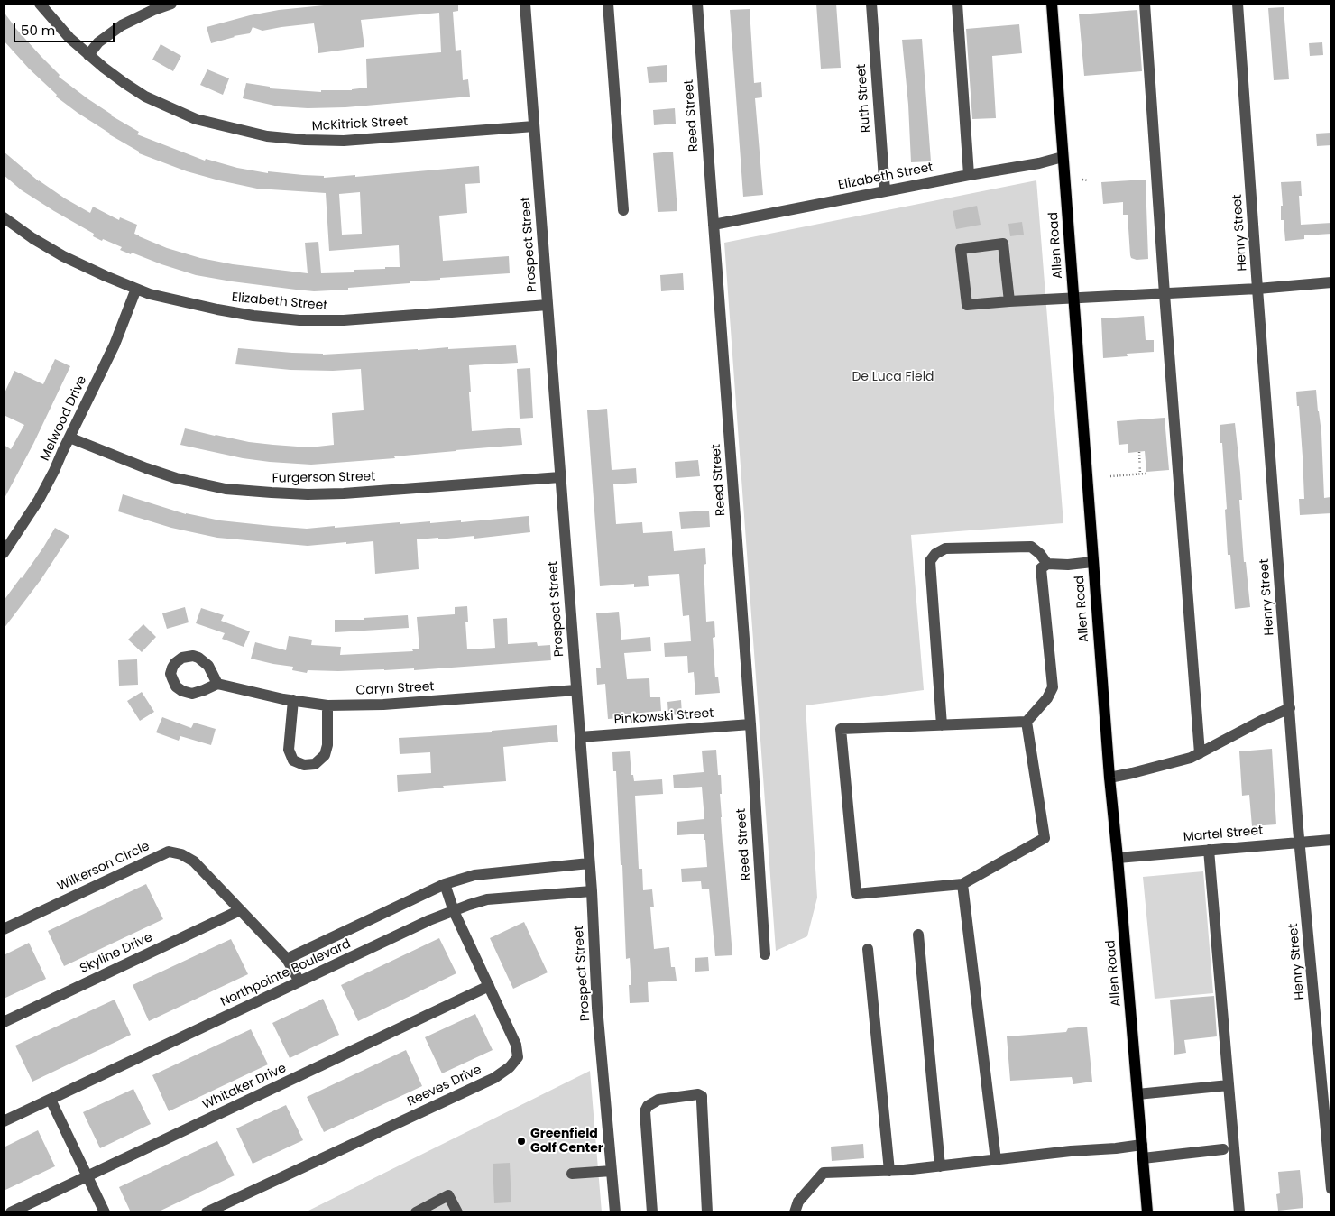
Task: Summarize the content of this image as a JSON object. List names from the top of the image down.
{
  "streets": {
    "main road": ["Allen Road"],
    "street": [
      "Ruth Street",
      "Reed Street",
      "McKitrick Street",
      "Elizabeth Street",
      "Henry Street",
      "Prospect Street",
      "Melwood Drive",
      "Furgerson Street",
      "Caryn Street",
      "Pinkowski Street",
      "Martel Street",
      "Wilkerson Circle",
      "Skyline Drive",
      "Northpointe Boulevard",
      "Reeves Drive",
      "Whitaker Drive"
    ]
  },
  "crossings": [
    ["Ruth Street", "Elizabeth Street"],
    ["Reed Street", "Elizabeth Street"],
    ["Reed Street", "Pinkowski Street"],
    ["McKitrick Street", "Prospect Street"],
    ["Elizabeth Street", "Prospect Street"],
    ["Elizabeth Street", "Allen Road"],
    ["Elizabeth Street", "Melwood Drive"],
    ["Henry Street", "Martel Street"],
    ["Prospect Street", "Furgerson Street"],
    ["Prospect Street", "Caryn Street"],
    ["Prospect Street", "Pinkowski Street"],
    ["Prospect Street", "Northpointe Boulevard"],
    ["Allen Road", "Martel Street"],
    ["Melwood Drive", "Furgerson Street"],
    ["Wilkerson Circle", "Skyline Drive"],
    ["Wilkerson Circle", "Northpointe Boulevard"],
    ["Northpointe Boulevard", "Reeves Drive"],
    ["Reeves Drive", "Whitaker Drive"]
  ],
  "parks": ["De Luca Field"],
  "places": ["Greenfield Golf Center"],
  "scale_bar": "50 m"
}
